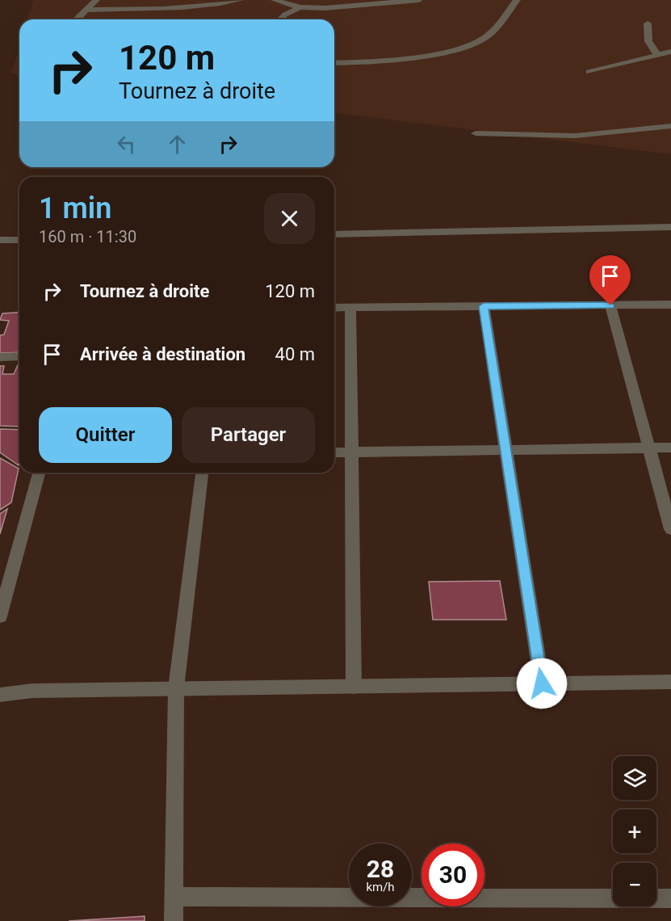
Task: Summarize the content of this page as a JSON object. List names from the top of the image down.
{
  "page": {
    "turn": ["120 m", "Tournez à droite"],
    "heading": ["1 min", "160 m · 11:30"],
    "list": [
      {
        "name": "Tournez à droite",
        "value": "120 m"
      },
      {
        "name": "Arrivée à destination",
        "value": "40 m"
      }
    ],
    "buttons": ["Quitter", "Partager"],
    "map_buttons": ["+", "−"],
    "speed": "28 km/h",
    "limit": "30"
  }
}
